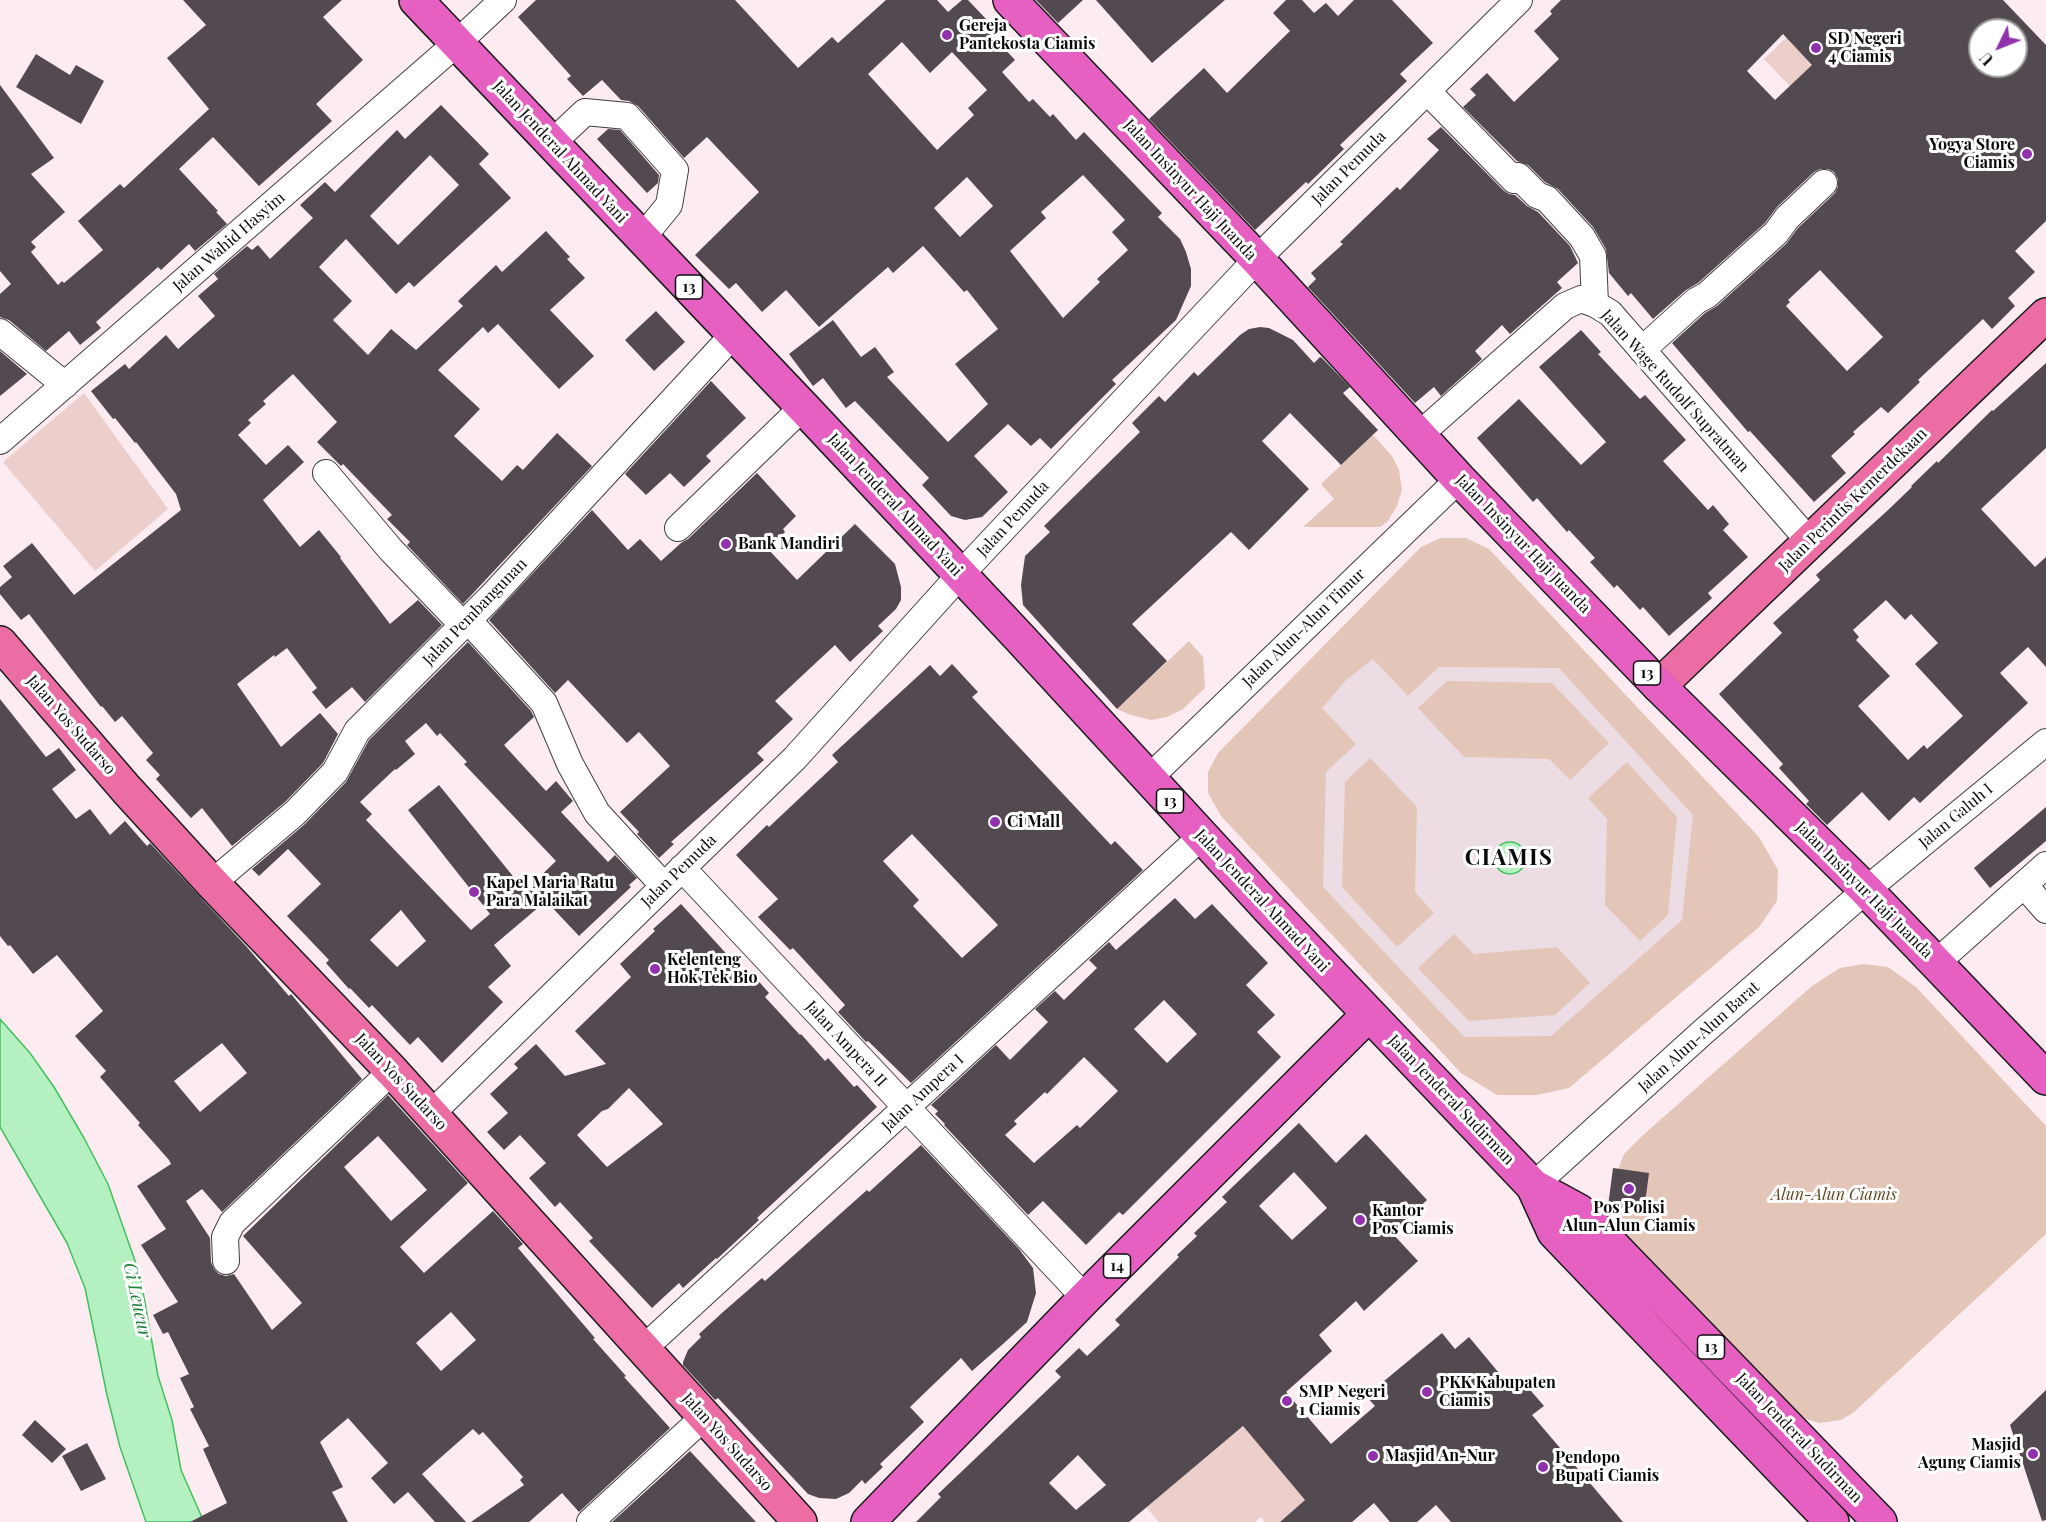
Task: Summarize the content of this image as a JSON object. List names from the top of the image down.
{
  "streets": {
    "highway": [
      "Jalan Jenderal Ahmad Yani",
      "Jalan Insinyur Haji Juanda",
      "13",
      "Jalan Jenderal Sudirman",
      "14"
    ],
    "main road": ["Jalan Perintis Kemerdekaan", "Jalan Yos Sudarso"],
    "street": [
      "Jalan Pemuda",
      "Jalan Wahid Hasyim",
      "Jalan Wage Rudolf Supratman",
      "Jalan Pembangunan",
      "Jalan Alun-Alun Timur",
      "Jalan Galuh I",
      "Jalan Alun-Alun Barat",
      "Jalan Ampera II",
      "Jalan Ampera I"
    ]
  },
  "crossings": [
    ["Jalan Jenderal Ahmad Yani", "Jalan Pemuda"],
    ["Jalan Jenderal Ahmad Yani", "Jalan Wahid Hasyim"],
    ["Jalan Jenderal Ahmad Yani", "Jalan Pembangunan"],
    ["Jalan Jenderal Ahmad Yani", "Jalan Alun-Alun Timur"],
    ["Jalan Jenderal Ahmad Yani", "Jalan Ampera I"],
    ["Jalan Jenderal Ahmad Yani", "Jalan Jenderal Sudirman"],
    ["Jalan Jenderal Ahmad Yani", "14"],
    ["Jalan Pemuda", "Jalan Insinyur Haji Juanda"],
    ["Jalan Pemuda", "Jalan Yos Sudarso"],
    ["Jalan Pemuda", "Jalan Ampera II"],
    ["Jalan Insinyur Haji Juanda", "Jalan Wage Rudolf Supratman"],
    ["Jalan Insinyur Haji Juanda", "Jalan Perintis Kemerdekaan"],
    ["Jalan Insinyur Haji Juanda", "Jalan Alun-Alun Timur"],
    ["Jalan Insinyur Haji Juanda", "Jalan Galuh I"],
    ["Jalan Insinyur Haji Juanda", "Jalan Alun-Alun Barat"],
    ["Jalan Wage Rudolf Supratman", "Jalan Perintis Kemerdekaan"],
    ["Jalan Pembangunan", "Jalan Yos Sudarso"],
    ["Jalan Pembangunan", "Jalan Ampera II"],
    ["Jalan Yos Sudarso", "Jalan Ampera I"],
    ["Jalan Galuh I", "Jalan Alun-Alun Barat"],
    ["Jalan Alun-Alun Barat", "Jalan Jenderal Sudirman"],
    ["Jalan Ampera II", "Jalan Ampera I"],
    ["Jalan Ampera II", "14"],
    ["Jalan Jenderal Sudirman", "14"]
  ],
  "districts": ["CIAMIS"],
  "water": ["Ci Leueur"],
  "parks": ["Alun-Alun Ciamis"],
  "places": [
    "Gereja Pantekosta Ciamis",
    "SD Negeri 4 Ciamis",
    "Yogya Store Ciamis",
    "Bank Mandiri",
    "Ci Mall",
    "Kapel Maria Ratu Para Malaikat",
    "Kelenteng Hok Tek Bio",
    "Pos Polisi Alun-Alun Ciamis",
    "Kantor Pos Ciamis",
    "PKK Kabupaten Ciamis",
    "SMP Negeri 1 Ciamis",
    "Masjid Agung Ciamis",
    "Masjid An-Nur",
    "Pendopo Bupati Ciamis"
  ],
  "north": "bottom left"
}
